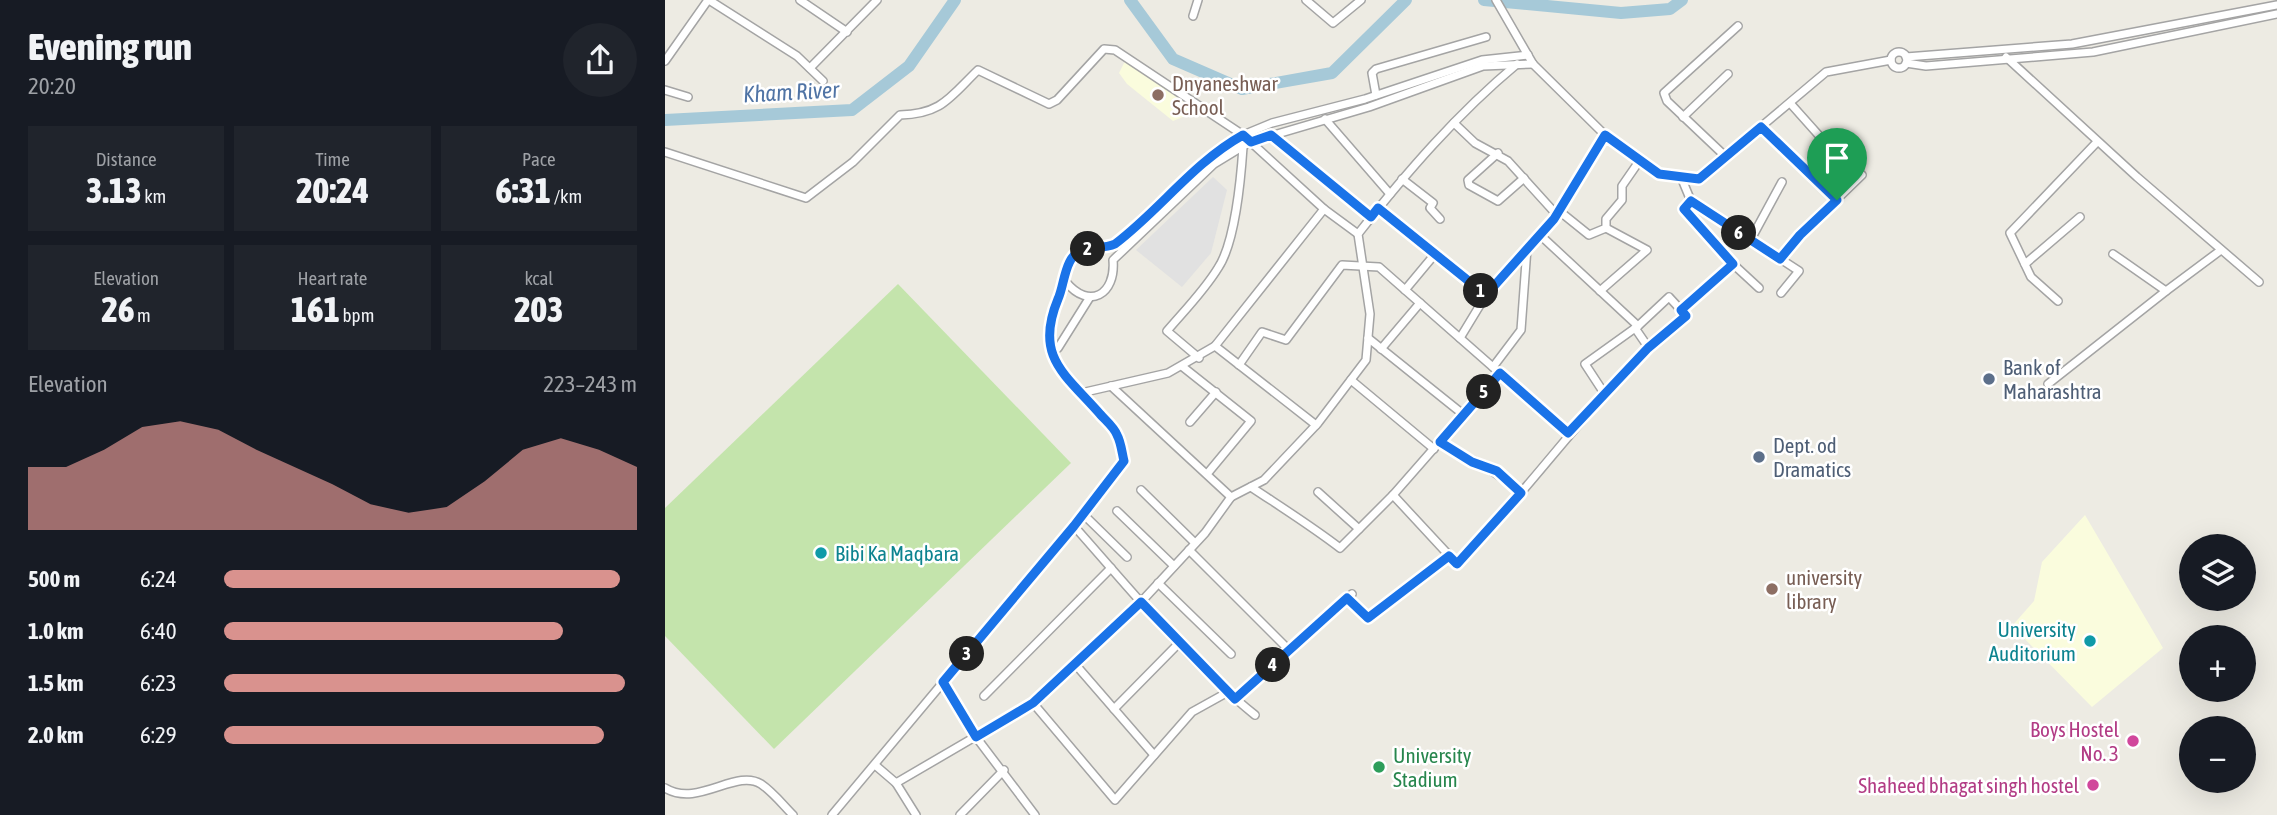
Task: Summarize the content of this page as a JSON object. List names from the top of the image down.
{
  "water": ["Kham River"],
  "places": [
    "Dnyaneshwar School",
    "Bank of Maharashtra",
    "Dept. od Dramatics",
    "Bibi Ka Maqbara",
    "university library",
    "University Auditorium",
    "Boys Hostel No. 3",
    "University Stadium",
    "Shaheed bhagat singh hostel"
  ],
  "page": {
    "heading": ["Evening run", "20:20"],
    "stats": [
      ["Distance", "3.13 km"],
      ["Time", "20:24"],
      ["Pace", "6:31 /km"],
      ["Elevation", "26 m"],
      ["Heart rate", "161 bpm"],
      ["kcal", "203"]
    ],
    "pins": [
      "6",
      "2",
      "1",
      "5",
      "3",
      "4"
    ],
    "chart": ["Elevation", "223–243 m"],
    "map_buttons": ["+", "−"],
    "list": [
      {
        "name": "500 m",
        "note": "6:24"
      },
      {
        "name": "1.0 km",
        "note": "6:40"
      },
      {
        "name": "1.5 km",
        "note": "6:23"
      },
      {
        "name": "2.0 km",
        "note": "6:29"
      }
    ]
  }
}
